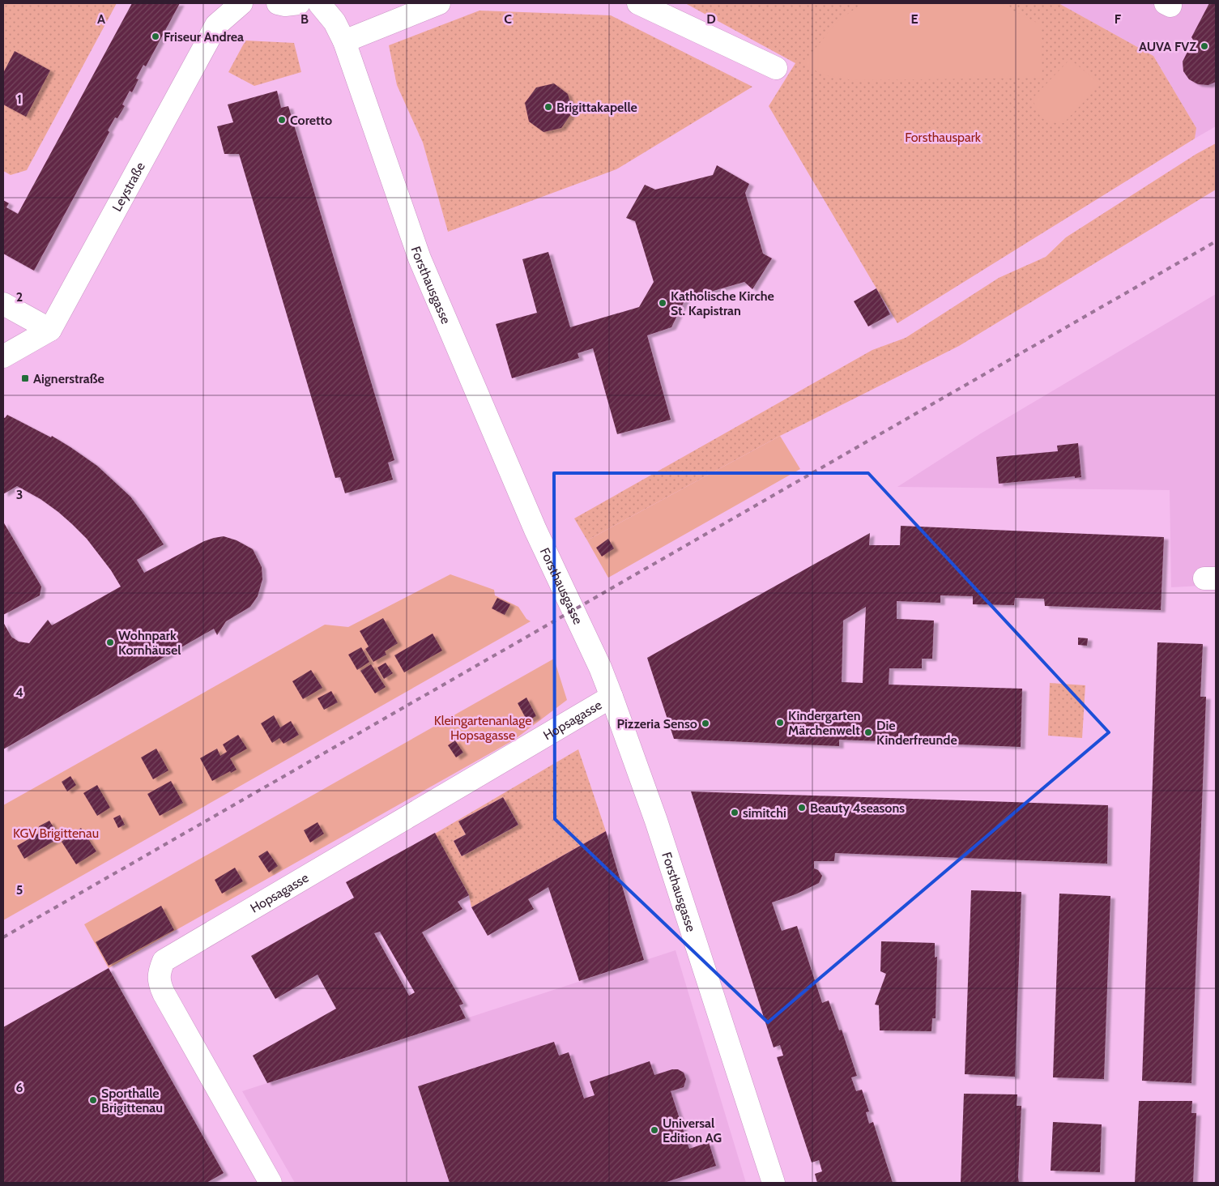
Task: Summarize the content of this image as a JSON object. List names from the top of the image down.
{
  "streets": {
    "street": ["Leystraße", "Forsthausgasse", "Hopsagasse"]
  },
  "crossings": [
    ["Forsthausgasse", "Hopsagasse"]
  ],
  "parks": ["Forsthauspark", "Kleingartenanlage Hopsagasse", "KGV Brigittenau"],
  "places": {
    "other": [
      "Friseur Andrea",
      "AUVA FVZ",
      "Brigittakapelle",
      "Coretto",
      "Katholische Kirche St. Kapistran",
      "Wohnpark Kornhäusel",
      "Kindergarten Märchenwelt",
      "Pizzeria Senso",
      "Die Kinderfreunde",
      "Beauty 4seasons",
      "simitchi",
      "Sporthalle Brigittenau",
      "Universal Edition AG"
    ],
    "transit": ["Aignerstraße"]
  },
  "grid": {
    "columns": [
      "A",
      "B",
      "C",
      "D",
      "E",
      "F"
    ],
    "rows": [
      "1",
      "2",
      "3",
      "4",
      "5",
      "6"
    ]
  }
}
